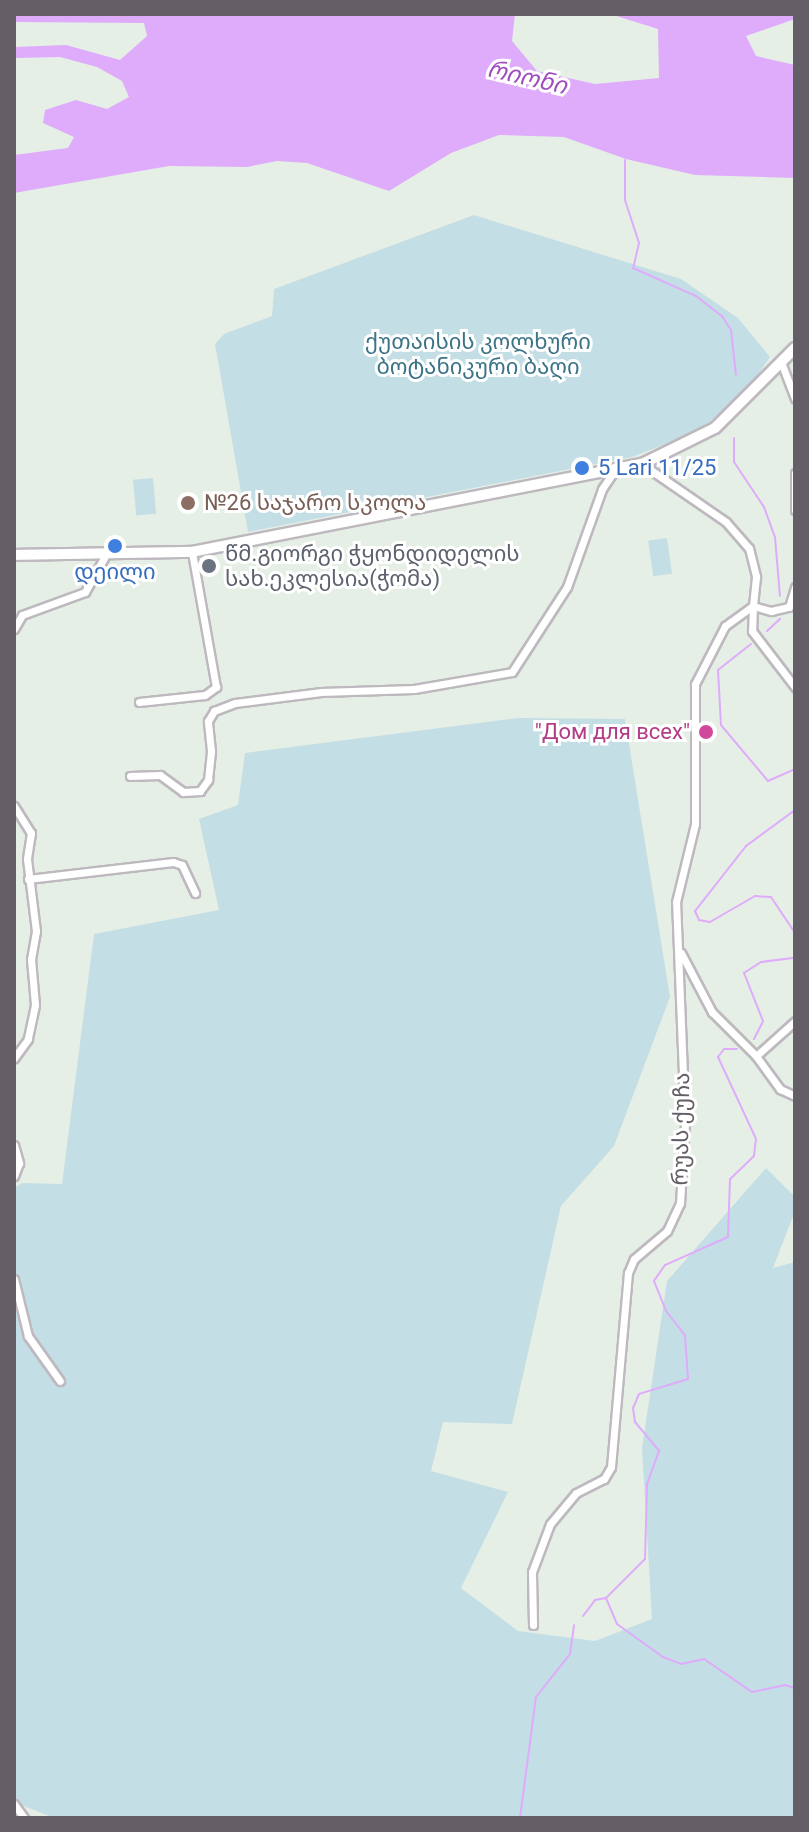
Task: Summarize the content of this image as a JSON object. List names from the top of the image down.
{
  "streets": {
    "street": ["რუას ქუჩა"]
  },
  "water": ["რიონი"],
  "parks": ["ქუთაისის კოლხური ბოტანიკური ბაღი"],
  "places": [
    "5 Lari 11/25",
    "№26 საჯარო სკოლა",
    "დეილი",
    "წმ.გიორგი ჭყონდიდელის სახ.ეკლესია(ჭომა)",
    "\"Дом для всех\""
  ]
}
